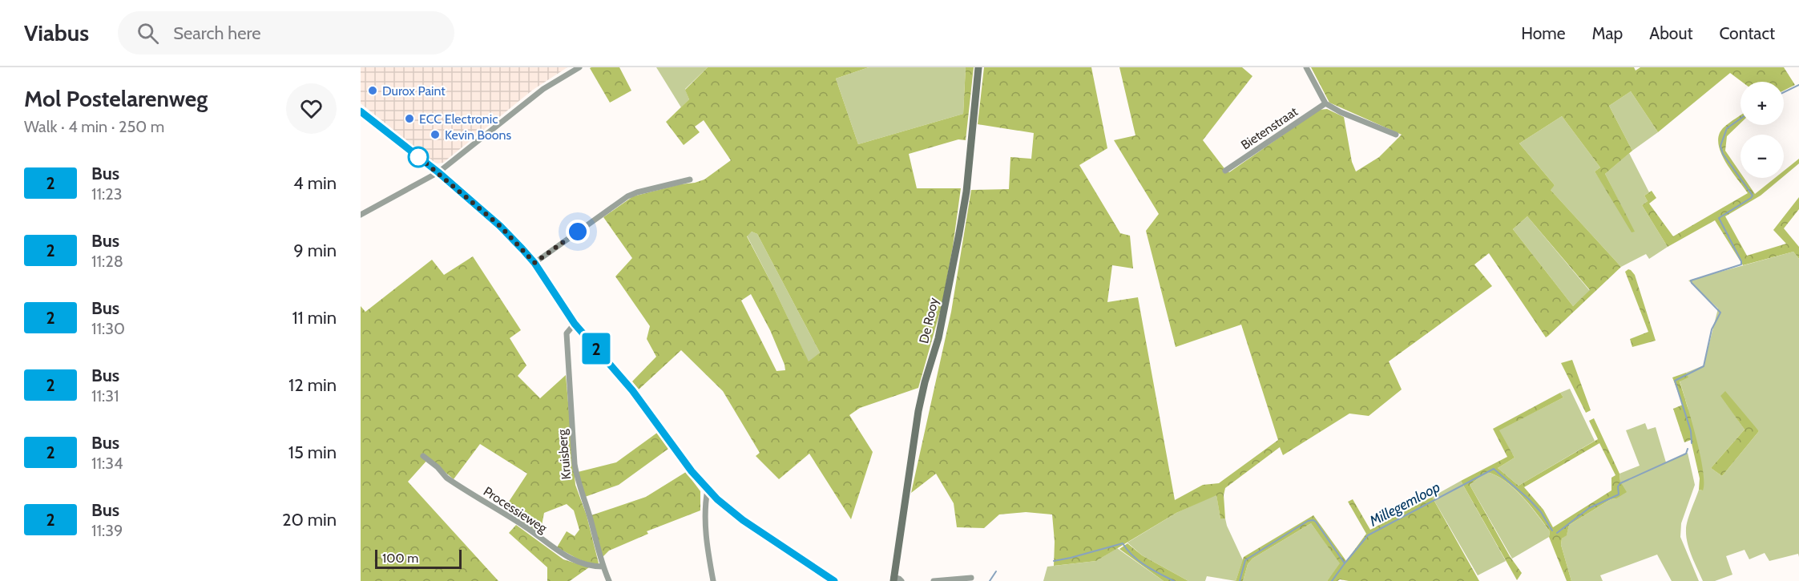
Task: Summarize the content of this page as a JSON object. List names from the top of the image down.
{
  "streets": {
    "street": [
      "Bietenstraat",
      "De Rooy",
      "Kruisberg",
      "Processieweg"
    ]
  },
  "crossings": [
    ["Kruisberg", "Processieweg"]
  ],
  "water": ["Millegemloop"],
  "places": ["Durox Paint", "ECC Electronic", "Kevin Boons"],
  "lines": ["bus line 2"],
  "scale_bar": "100 m",
  "page": {
    "header": "Viabus",
    "search": "Search here",
    "nav": [
      "Home",
      "Map",
      "About",
      "Contact"
    ],
    "heading": ["Mol Postelarenweg", "Walk · 4 min · 250 m"],
    "on_map": "2",
    "map_buttons": ["+", "−"],
    "list": [
      {
        "mark": "2",
        "name": "Bus",
        "note": "11:23",
        "value": "4 min"
      },
      {
        "mark": "2",
        "name": "Bus",
        "note": "11:28",
        "value": "9 min"
      },
      {
        "mark": "2",
        "name": "Bus",
        "note": "11:30",
        "value": "11 min"
      },
      {
        "mark": "2",
        "name": "Bus",
        "note": "11:31",
        "value": "12 min"
      },
      {
        "mark": "2",
        "name": "Bus",
        "note": "11:34",
        "value": "15 min"
      },
      {
        "mark": "2",
        "name": "Bus",
        "note": "11:39",
        "value": "20 min"
      }
    ],
    "scale": "100 m"
  }
}
